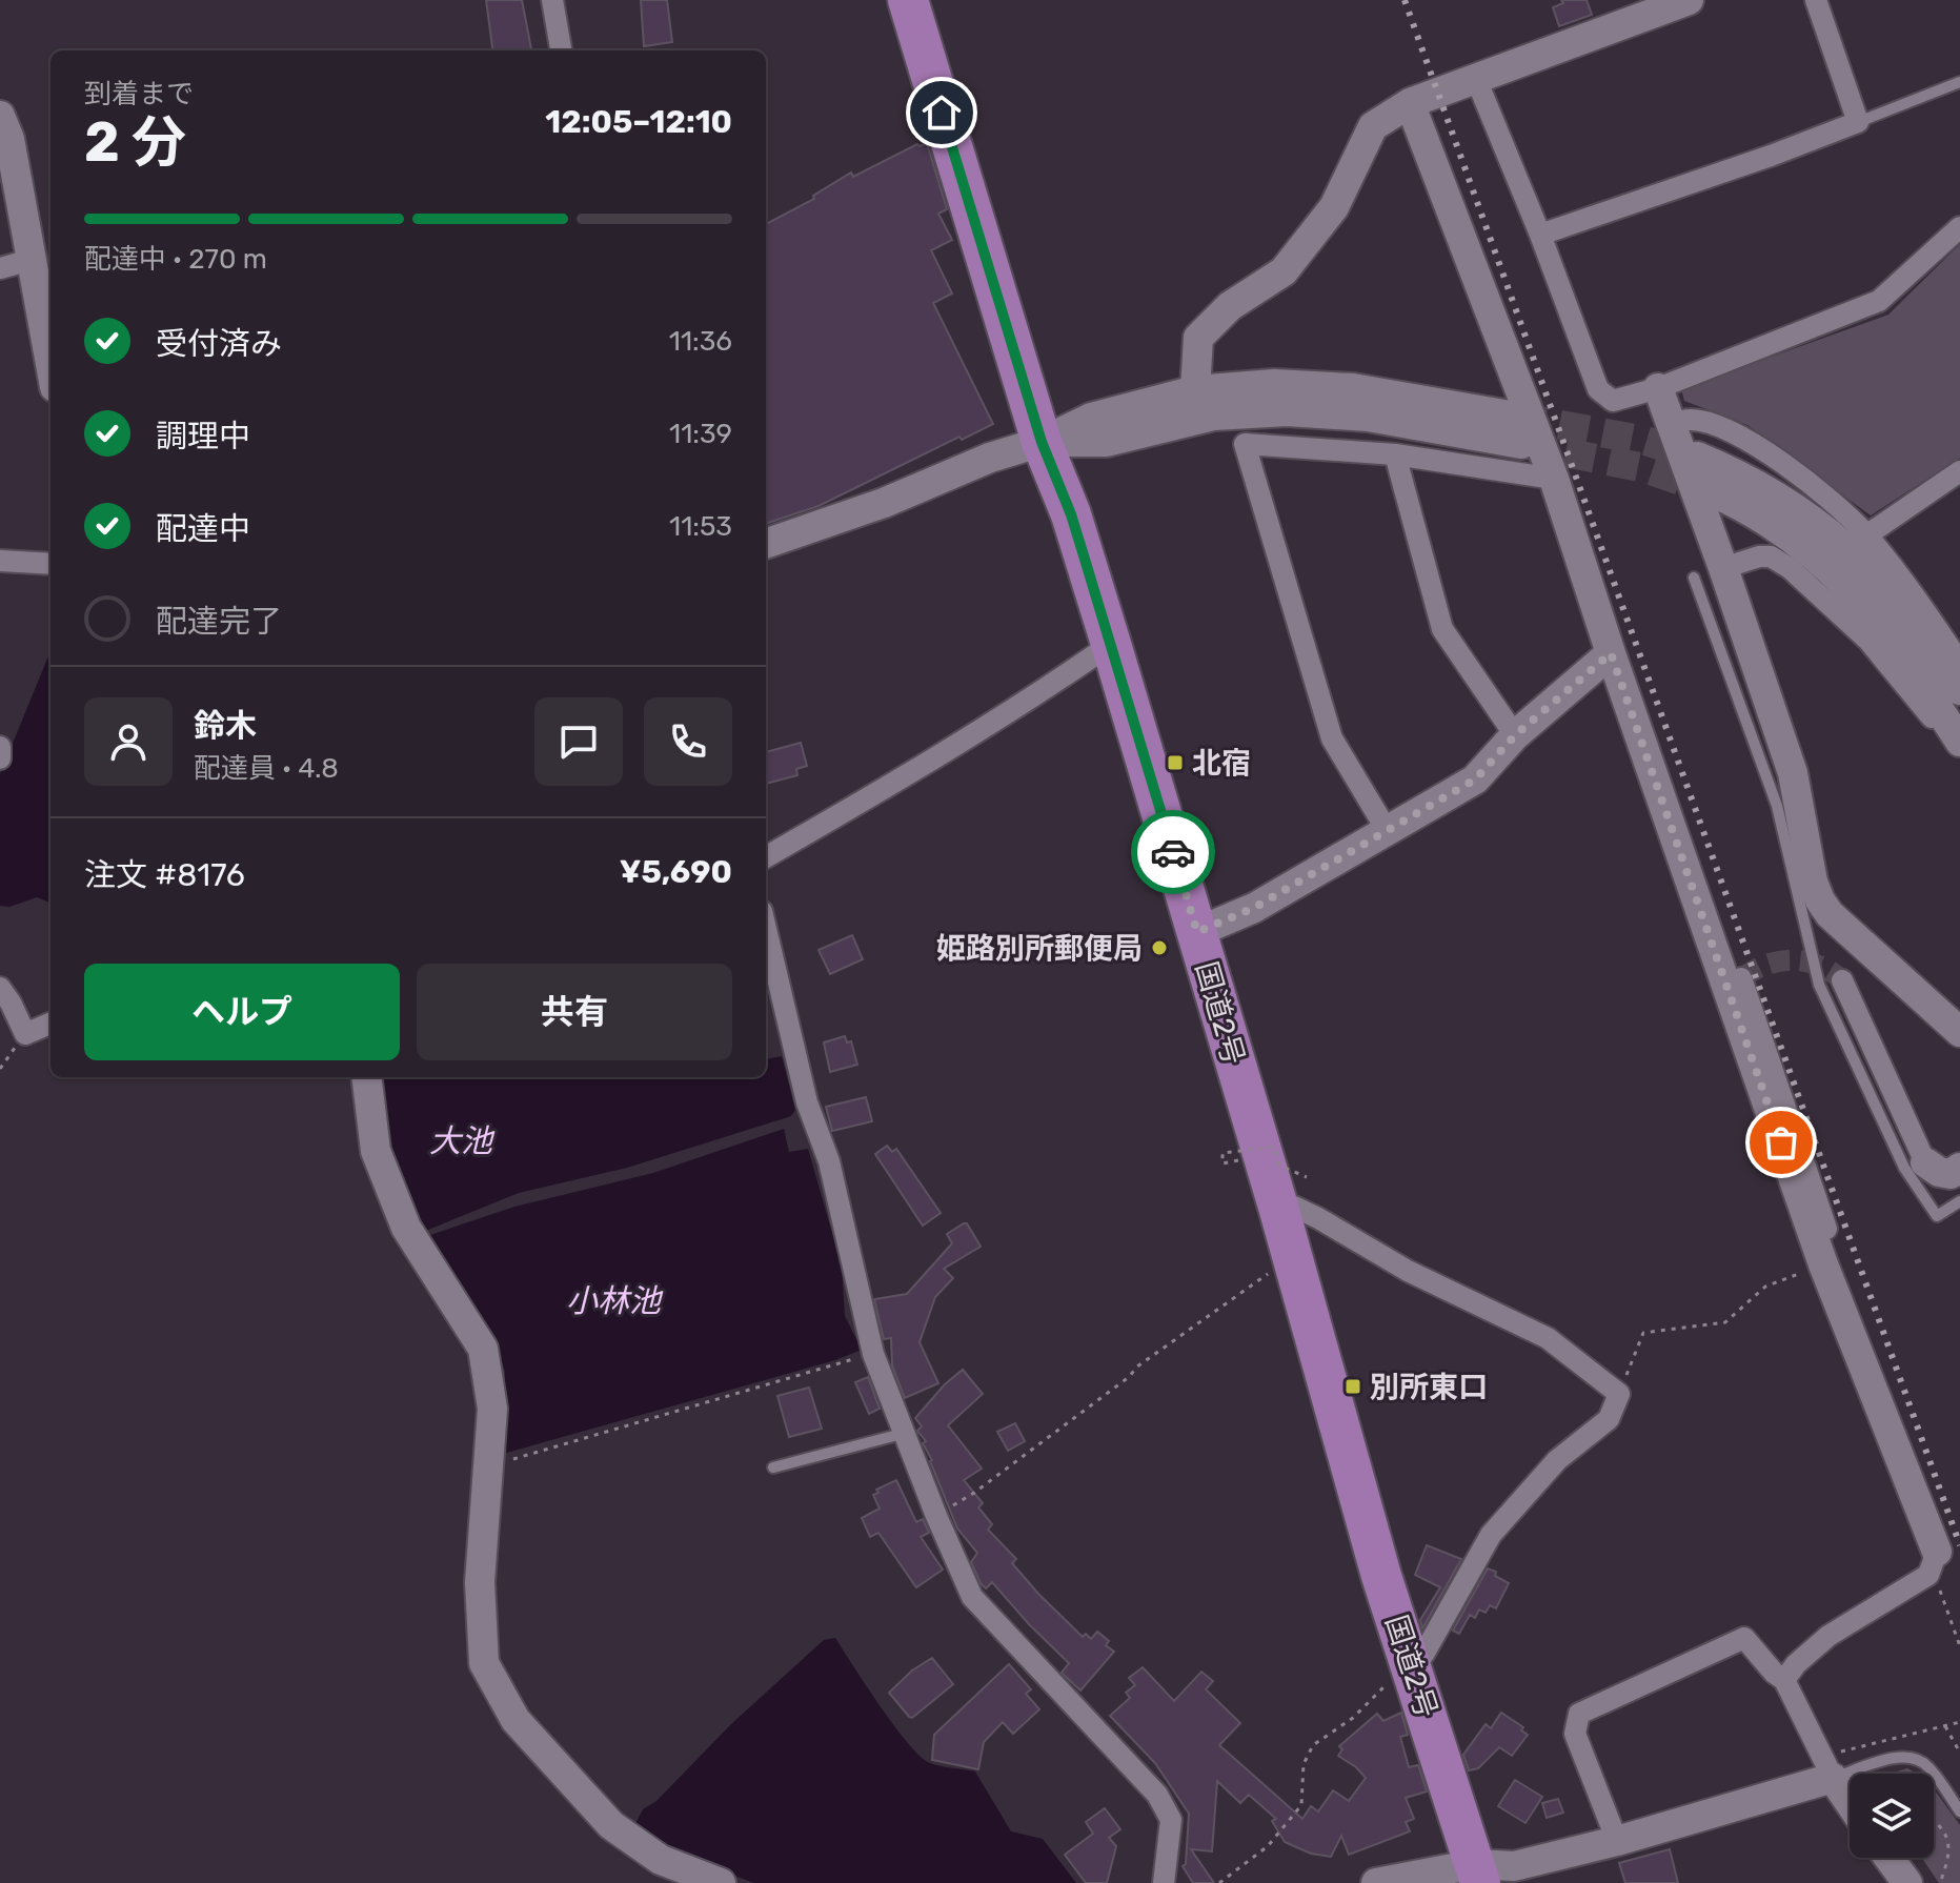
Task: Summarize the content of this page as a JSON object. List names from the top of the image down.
{
  "streets": {
    "highway": ["国道2号"]
  },
  "water": ["大池", "小林池"],
  "places": {
    "transit": ["北宿", "別所東口"],
    "other": ["姫路別所郵便局"]
  },
  "page": {
    "heading": ["2 分", "到着まで", "12:05–12:10"],
    "panel": [
      "鈴木",
      "配達員 · 4.8",
      "注文 #8176",
      "¥5,690"
    ],
    "bar": "配達中 · 270 m",
    "list": [
      ["受付済み", "11:36"],
      ["調理中", "11:39"],
      ["配達中", "11:53"],
      "配達完了"
    ],
    "buttons": ["ヘルプ", "共有"]
  }
}
